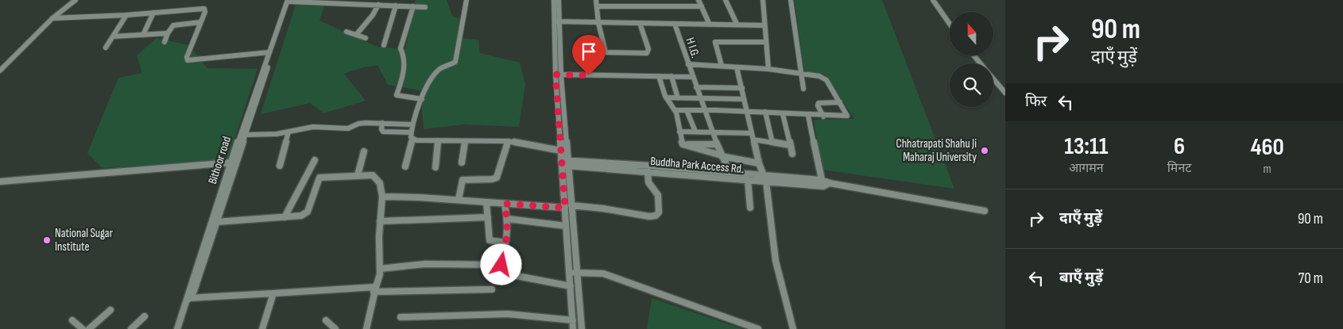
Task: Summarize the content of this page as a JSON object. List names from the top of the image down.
{
  "streets": {
    "street": ["H I.G.", "Bithoor road", "Buddha Park Access Rd."]
  },
  "crossings": [
    ["H I.G.", "Buddha Park Access Rd."]
  ],
  "places": ["Chhatrapati Shahu Ji Maharaj University", "National Sugar Institute"],
  "north": "top",
  "page": {
    "turn": ["90 m", "दाएँ मुड़ें"],
    "then": "फिर",
    "eta": [
      "13:11",
      "आगमन",
      "6",
      "मिनट",
      "460",
      "m"
    ],
    "list": [
      {
        "name": "दाएँ मुड़ें",
        "value": "90 m"
      },
      {
        "name": "बाएँ मुड़ें",
        "value": "70 m"
      }
    ]
  }
}
